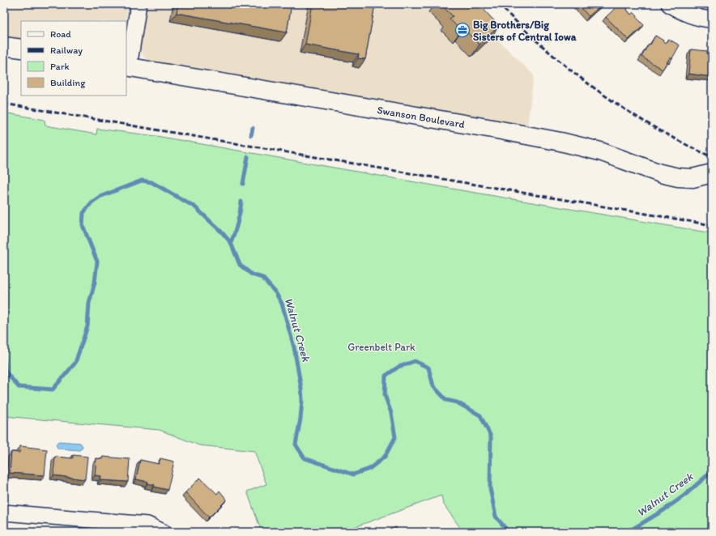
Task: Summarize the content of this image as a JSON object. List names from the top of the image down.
{
  "streets": {
    "street": ["Swanson Boulevard"]
  },
  "water": ["Walnut Creek"],
  "parks": ["Greenbelt Park"],
  "places": {
    "office": ["Big Brothers/Big Sisters of Central Iowa"]
  },
  "legend": [
    "Road",
    "Railway",
    "Park",
    "Building"
  ]
}
